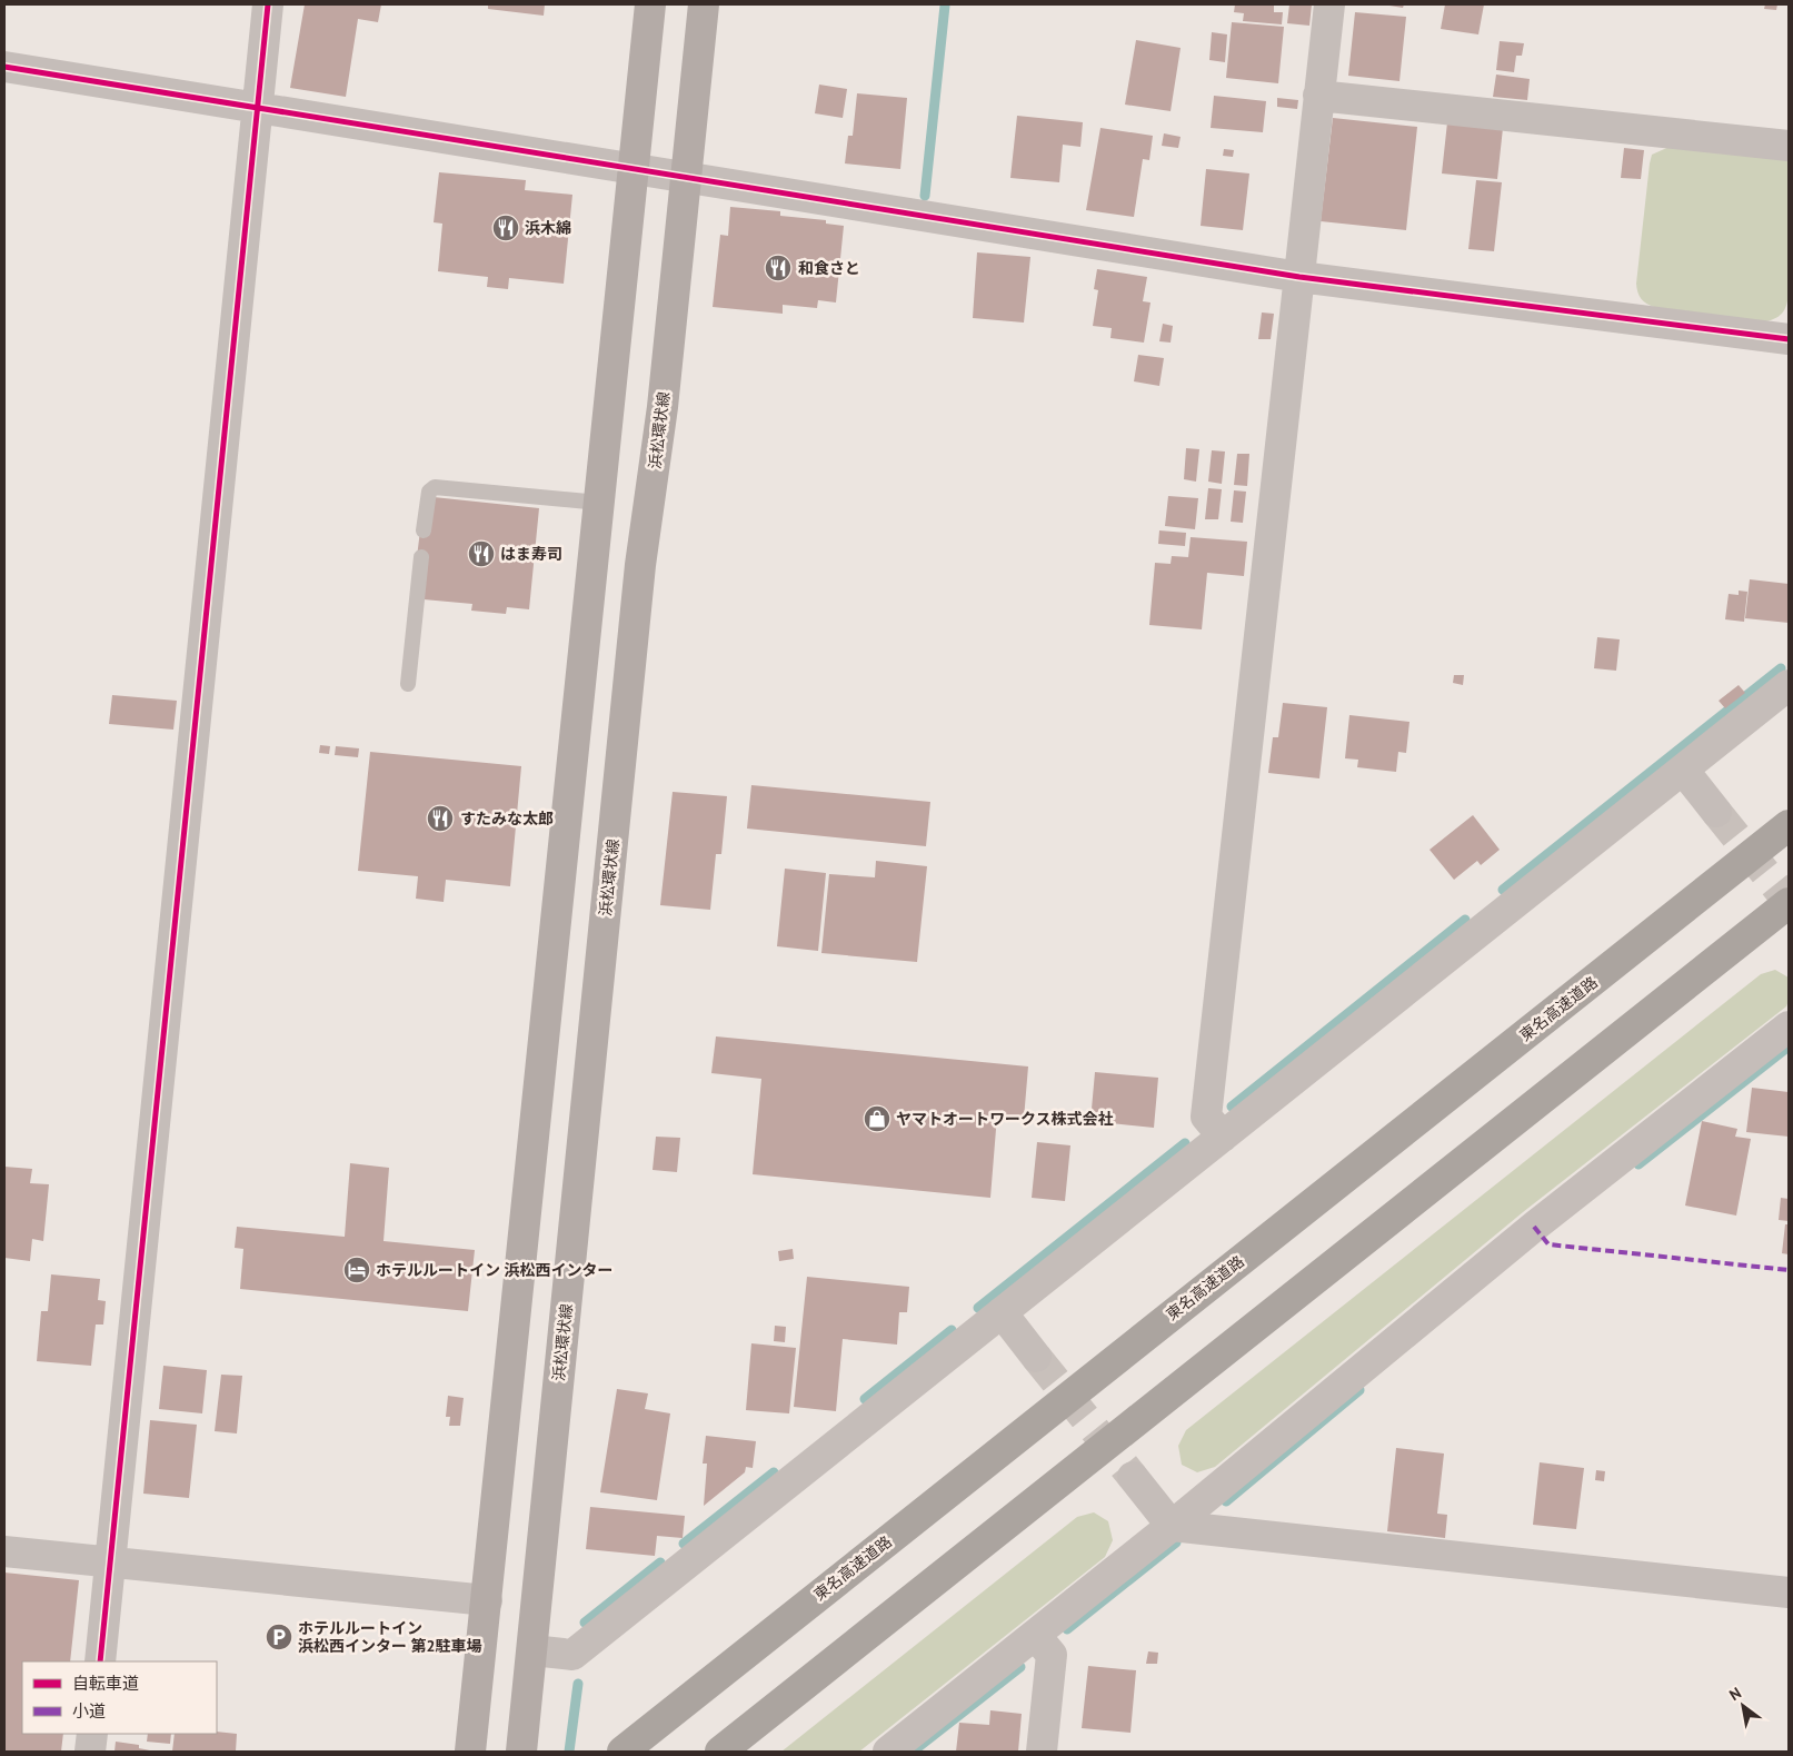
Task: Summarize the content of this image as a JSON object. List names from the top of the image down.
{
  "streets": {
    "highway": ["東名高速道路"],
    "main road": ["浜松環状線"]
  },
  "places": {
    "restaurant": [
      "浜木綿",
      "和食さと",
      "はま寿司",
      "すたみな太郎"
    ],
    "shop": ["ヤマトオートワークス株式会社"],
    "hotel": ["ホテルルートイン 浜松西インター"],
    "parking": ["ホテルルートイン 浜松西インター 第2駐車場"]
  },
  "legend": ["自転車道", "小道"],
  "north": "top left"
}
